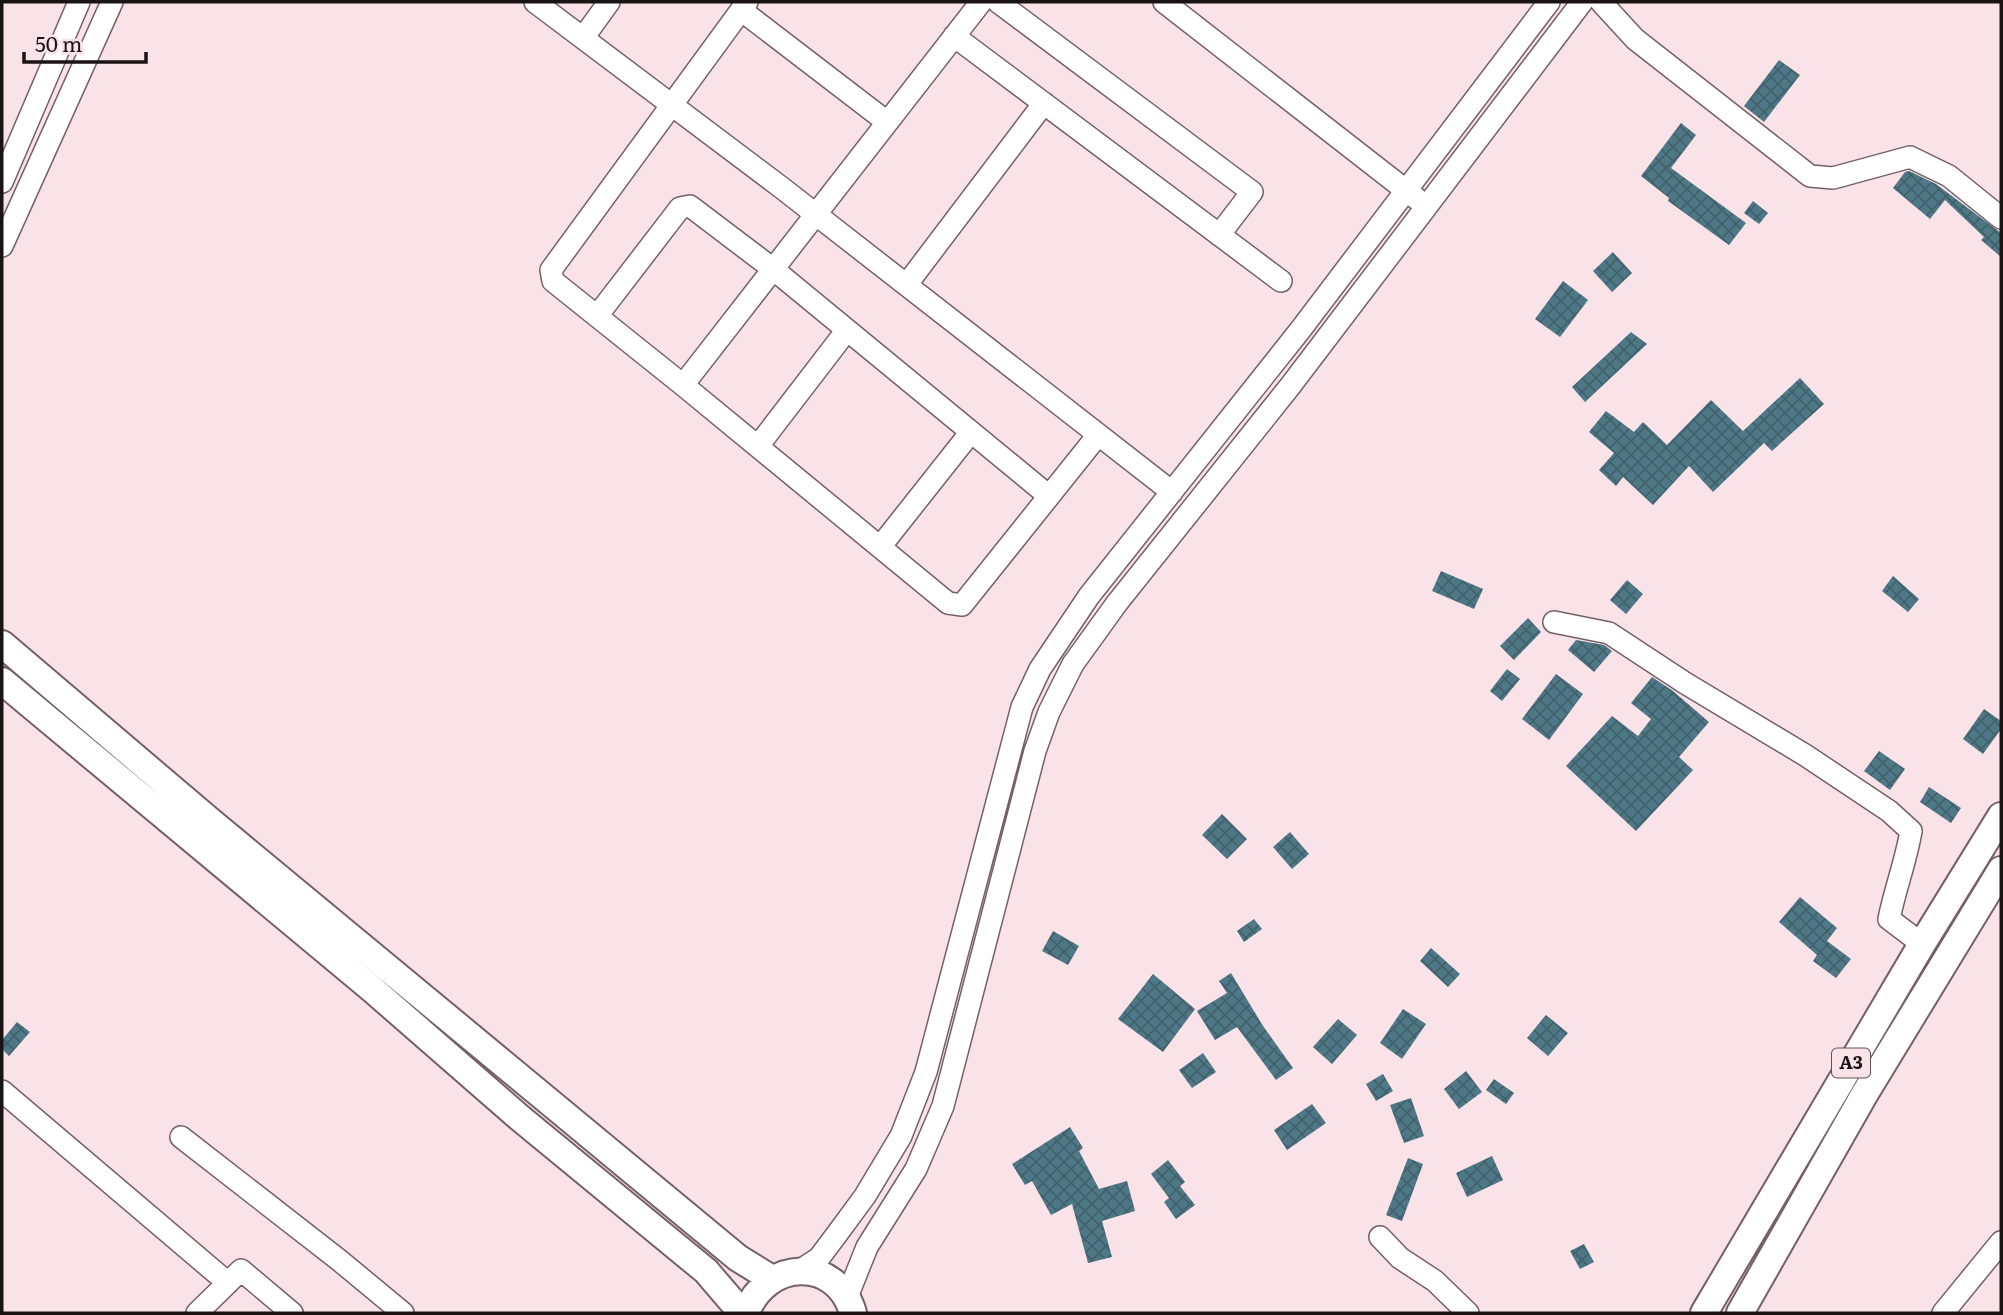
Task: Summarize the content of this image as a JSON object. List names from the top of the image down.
{
  "streets": {
    "main road": ["A3"]
  },
  "scale_bar": "50 m"
}
